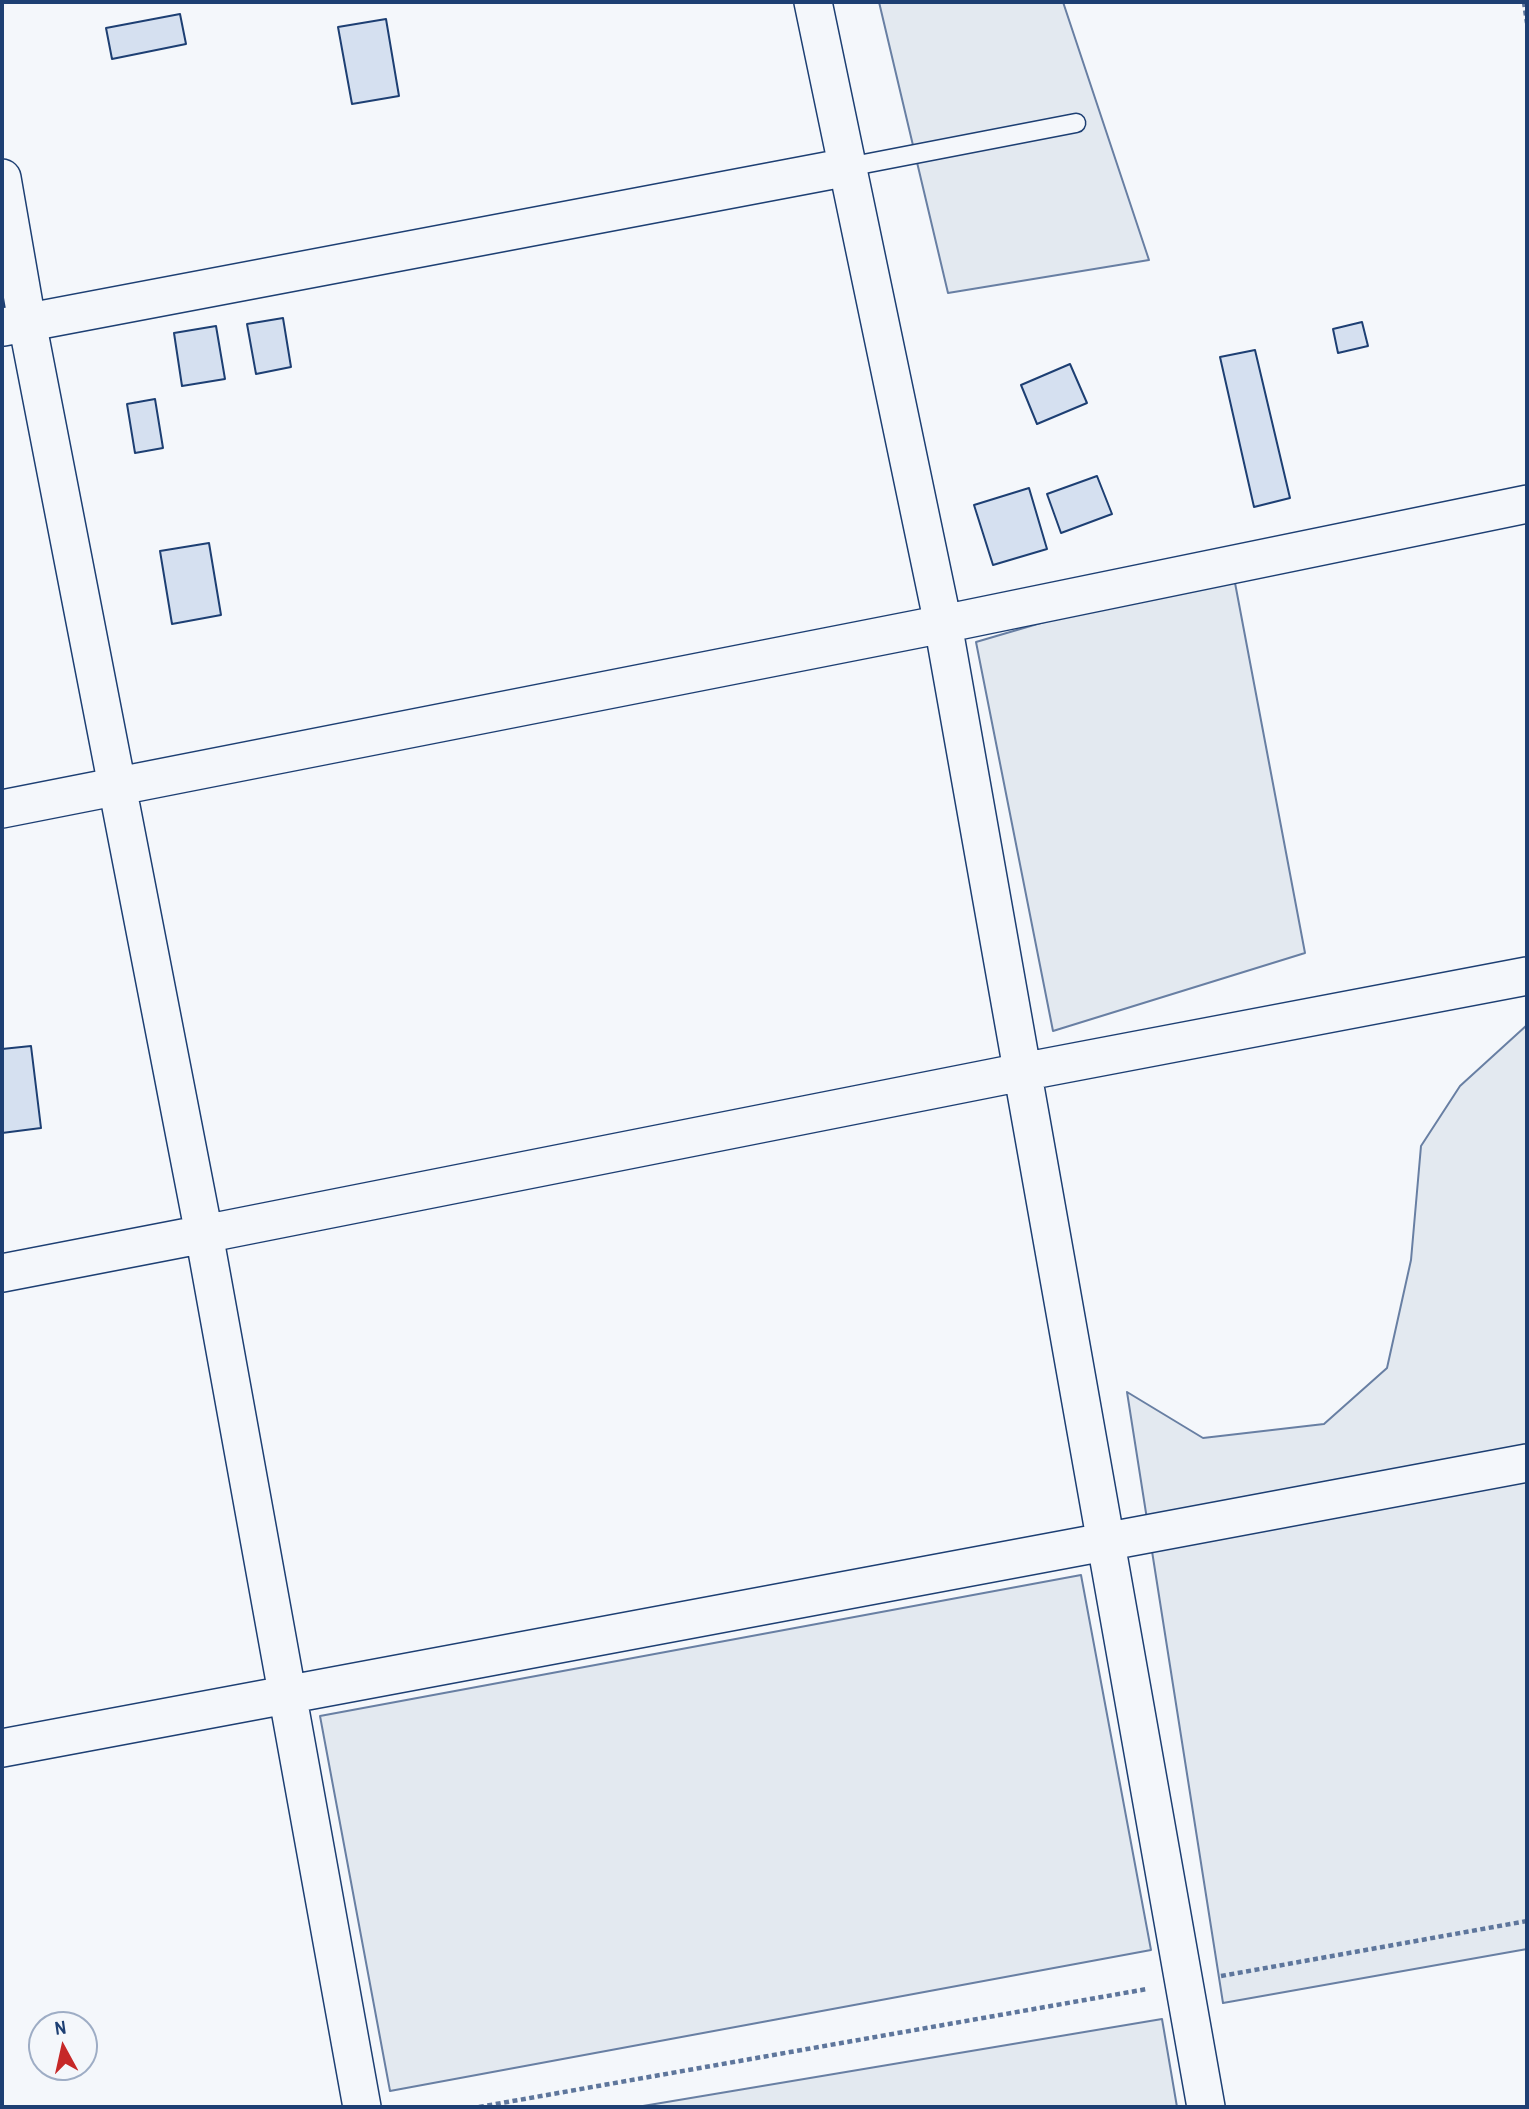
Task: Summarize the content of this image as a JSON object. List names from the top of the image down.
{
  "north": "top"
}
